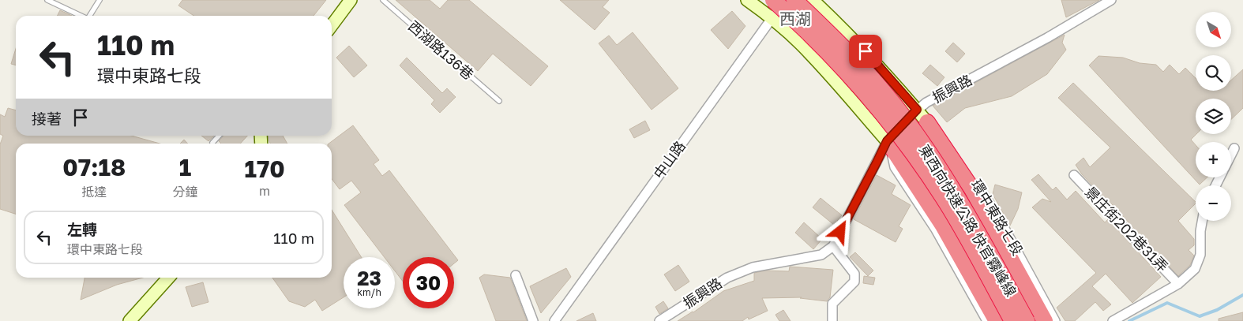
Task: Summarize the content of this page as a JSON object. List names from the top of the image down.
{
  "streets": {
    "highway": ["東西向快速公路 快官霧峰線"],
    "street": [
      "振興路",
      "中山路",
      "環中東路七段",
      "景庄街202巷31弄"
    ],
    "lane": ["西湖路136巷"]
  },
  "crossings": [
    ["振興路", "環中東路七段"]
  ],
  "districts": ["西湖"],
  "north": "bottom right",
  "page": {
    "map_buttons": ["+", "−"],
    "turn": ["110 m", "環中東路七段"],
    "then": "接著",
    "eta": [
      "07:18",
      "抵達",
      "1",
      "分鐘",
      "170",
      "m"
    ],
    "list": [
      {
        "name": "左轉",
        "note": "環中東路七段",
        "value": "110 m"
      }
    ],
    "speed": "23 km/h",
    "limit": "30"
  }
}
